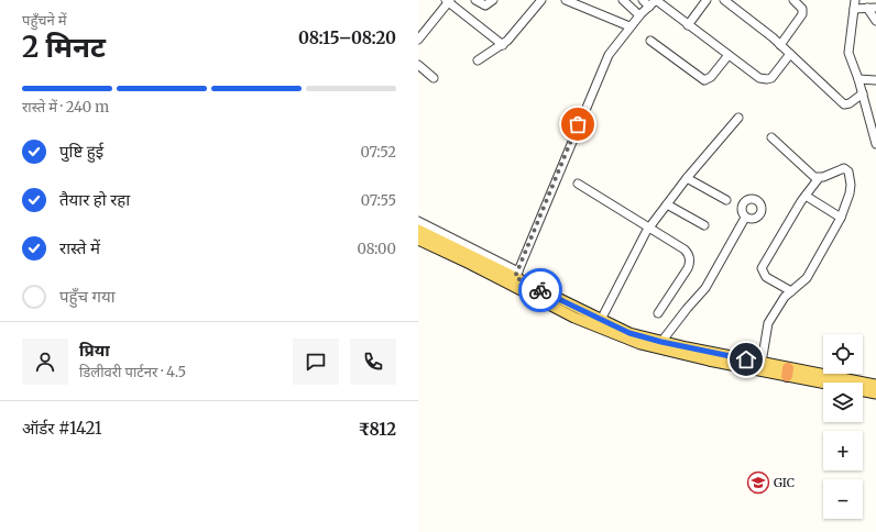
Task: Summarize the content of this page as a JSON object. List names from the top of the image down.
{
  "places": {
    "school or university": ["GIC"]
  },
  "page": {
    "heading": ["2 मिनट", "पहुँचने में", "08:15–08:20"],
    "panel": [
      "प्रिया",
      "डिलीवरी पार्टनर · 4.5",
      "ऑर्डर #1421",
      "₹812"
    ],
    "bar": "रास्ते में · 240 m",
    "list": [
      ["पुष्टि हुई", "07:52"],
      ["तैयार हो रहा", "07:55"],
      ["रास्ते में", "08:00"],
      "पहुँच गया"
    ],
    "map_buttons": ["+", "−"]
  }
}
